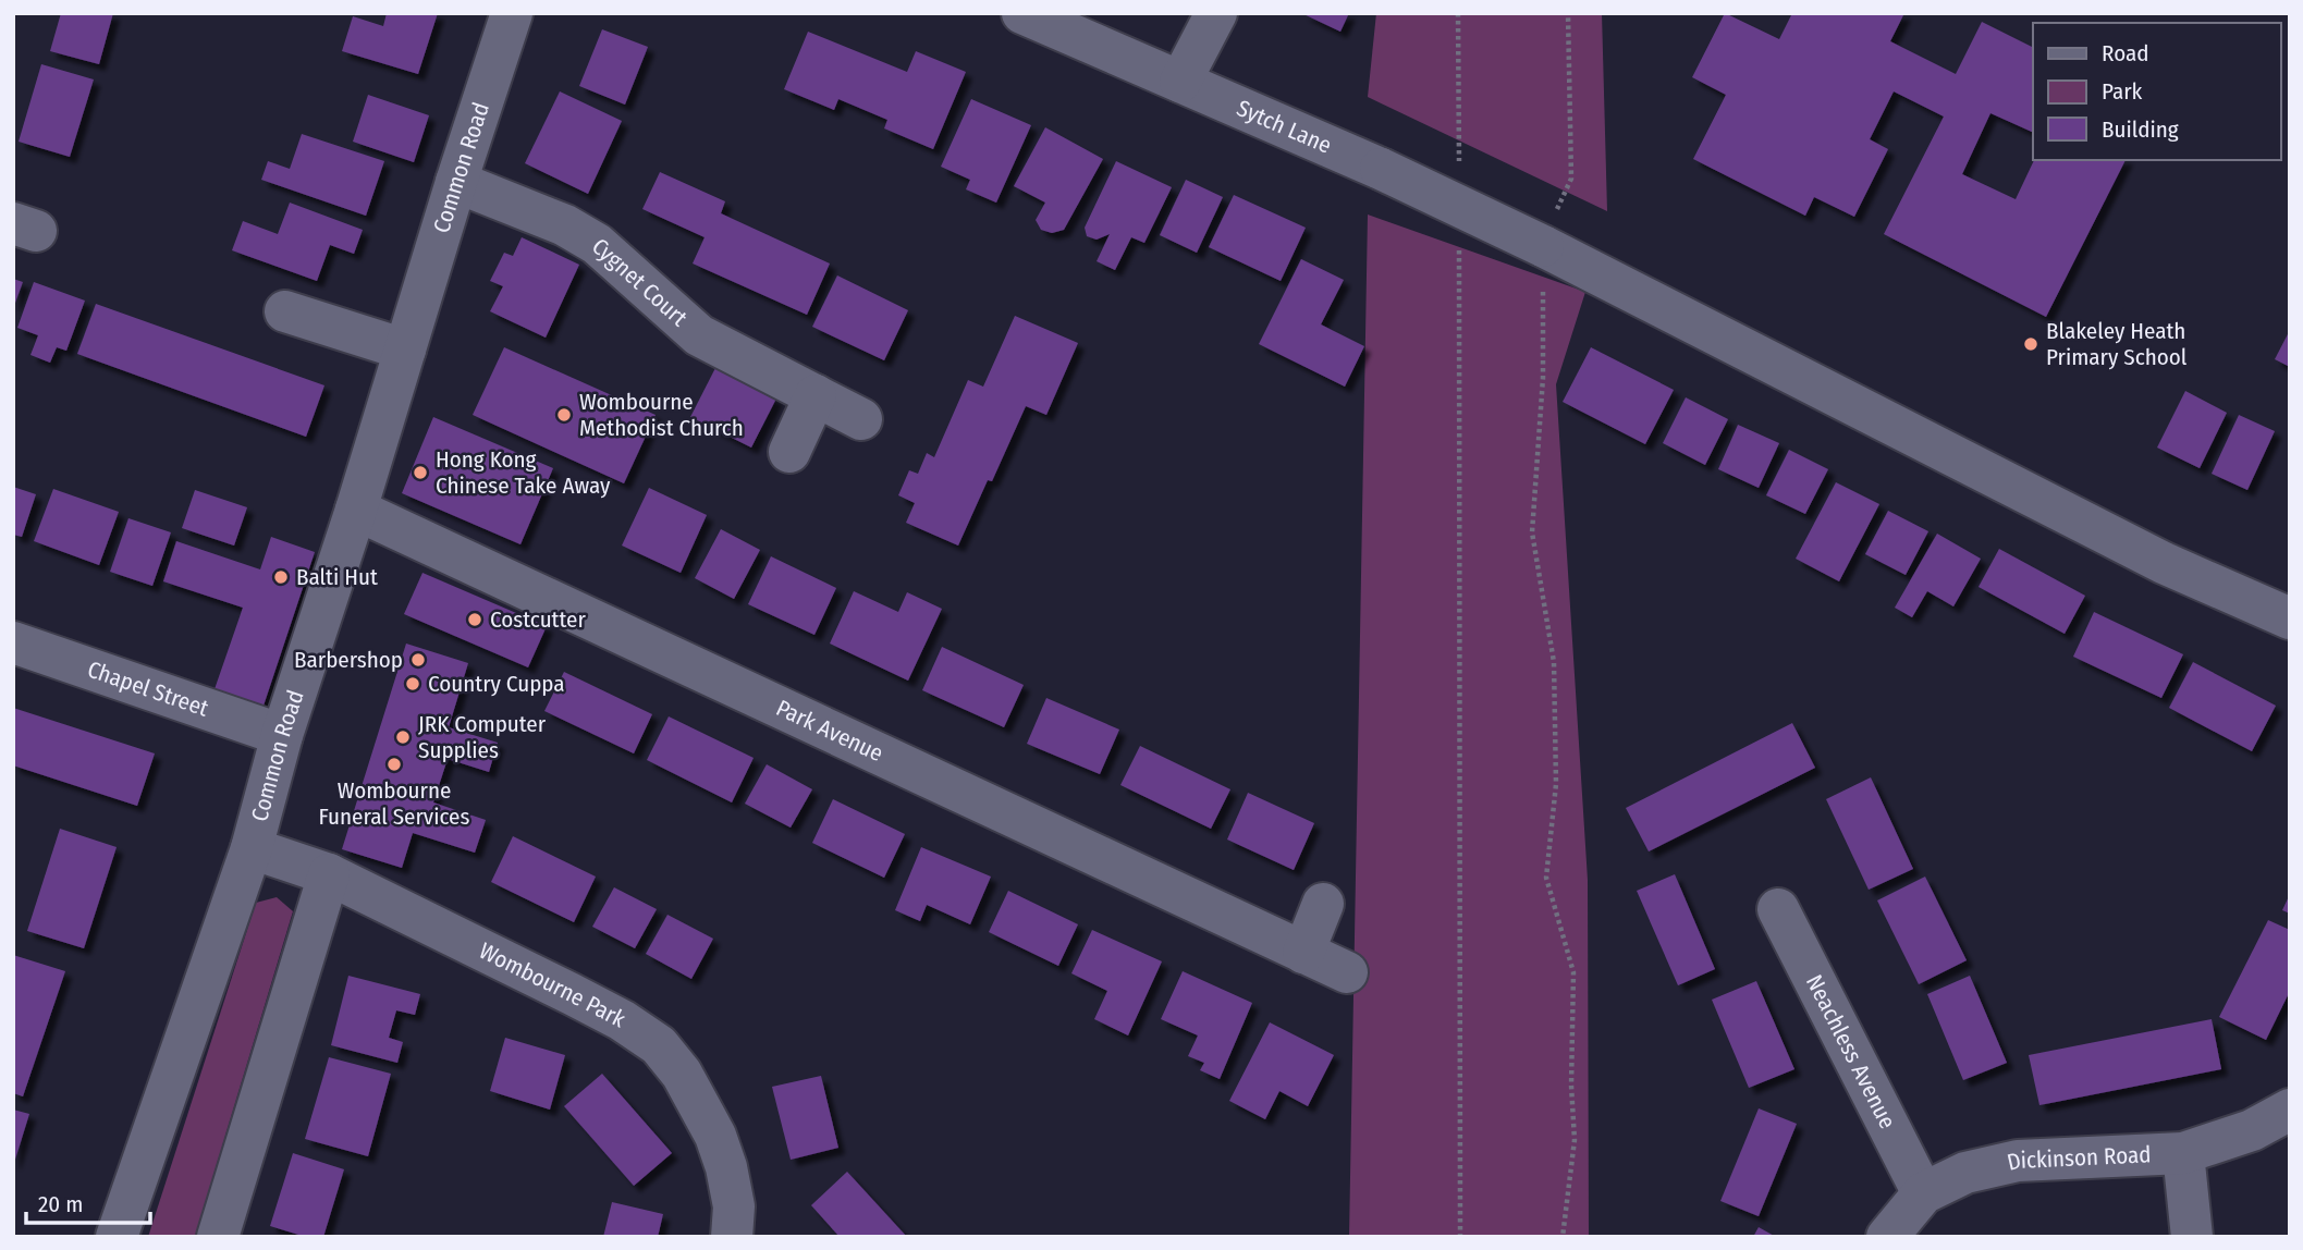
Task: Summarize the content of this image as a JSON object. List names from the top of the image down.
{
  "streets": {
    "street": [
      "Sytch Lane",
      "Common Road",
      "Cygnet Court",
      "Chapel Street",
      "Park Avenue",
      "Wombourne Park",
      "Neachless Avenue",
      "Dickinson Road"
    ]
  },
  "crossings": [
    ["Common Road", "Cygnet Court"],
    ["Common Road", "Chapel Street"],
    ["Common Road", "Park Avenue"],
    ["Common Road", "Wombourne Park"],
    ["Neachless Avenue", "Dickinson Road"]
  ],
  "places": [
    "Blakeley Heath Primary School",
    "Wombourne Methodist Church",
    "Hong Kong Chinese Take Away",
    "Balti Hut",
    "Costcutter",
    "Barbershop",
    "Country Cuppa",
    "JRK Computer Supplies",
    "Wombourne Funeral Services"
  ],
  "legend": ["Road", "Park", "Building"],
  "scale_bar": "20 m"
}
